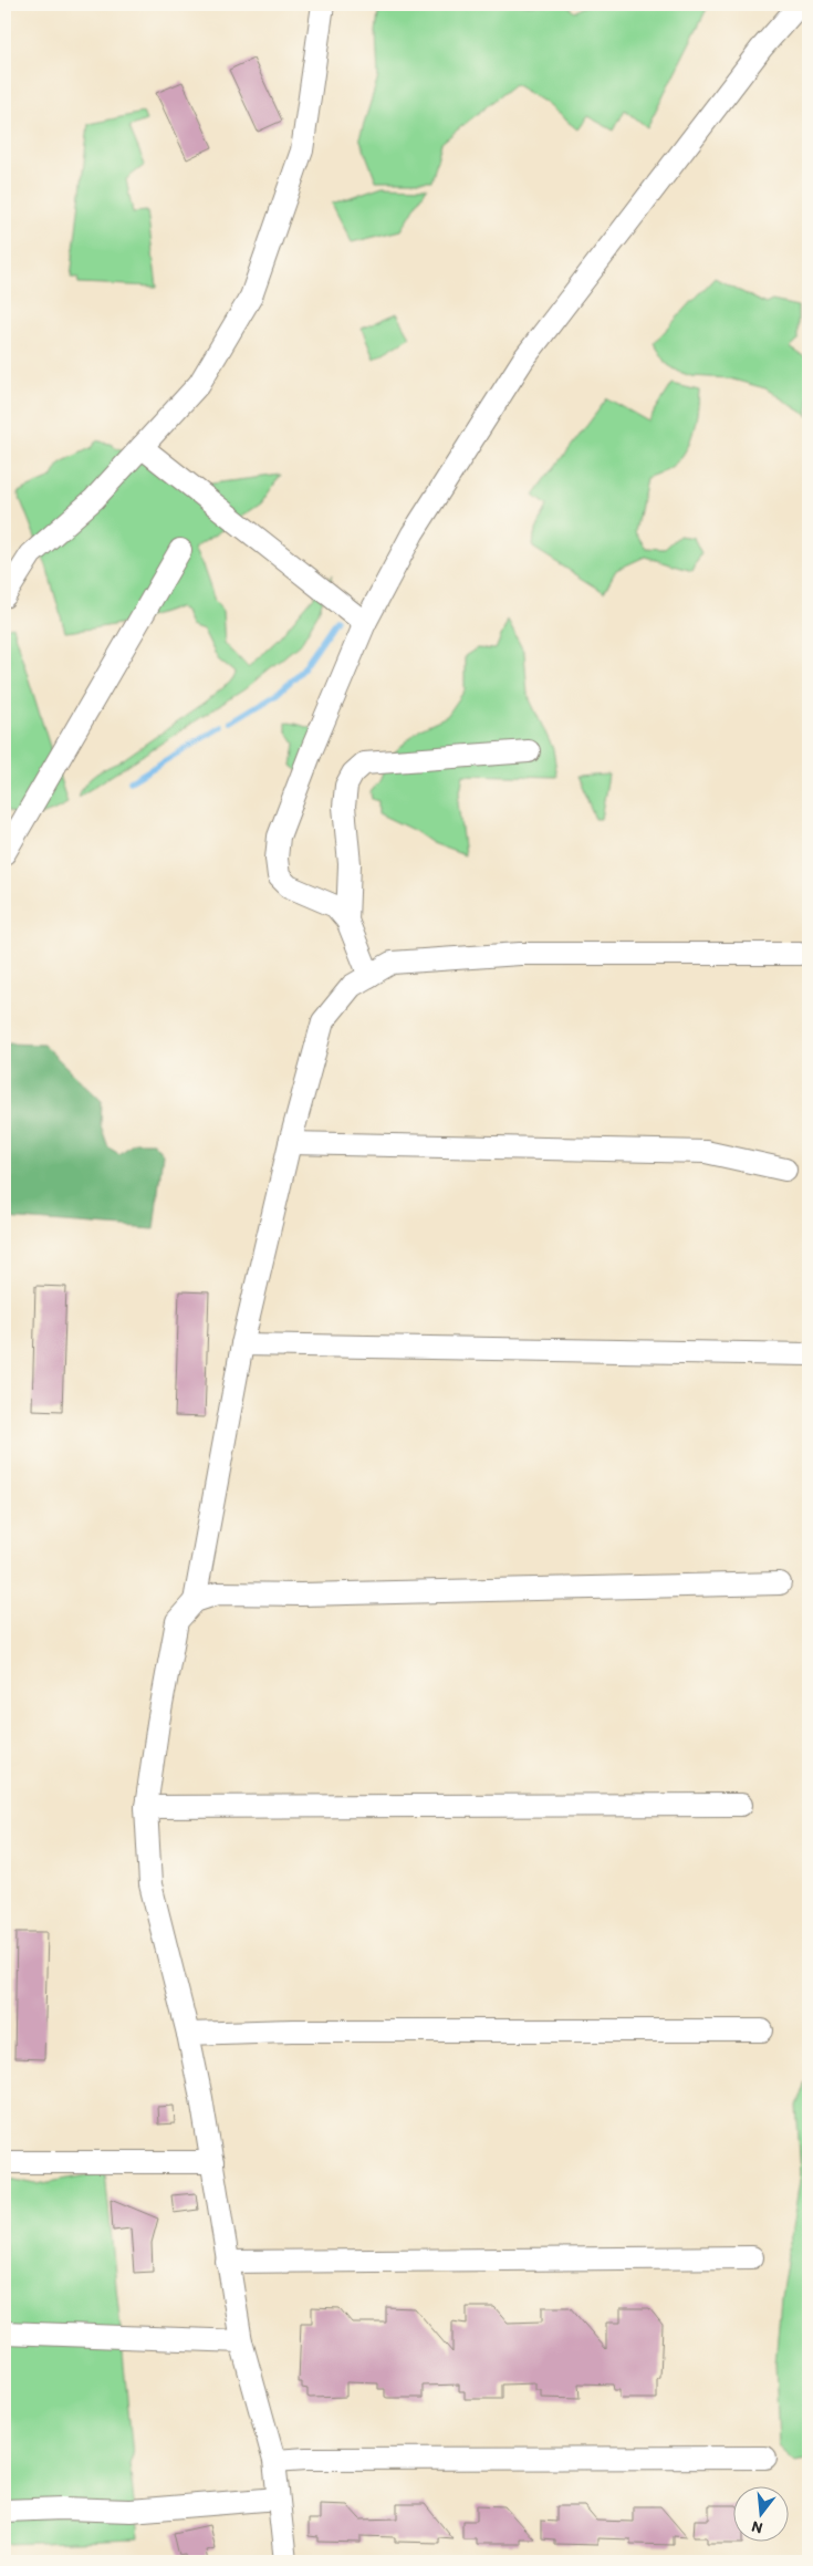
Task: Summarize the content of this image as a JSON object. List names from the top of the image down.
{
  "north": "bottom"
}
